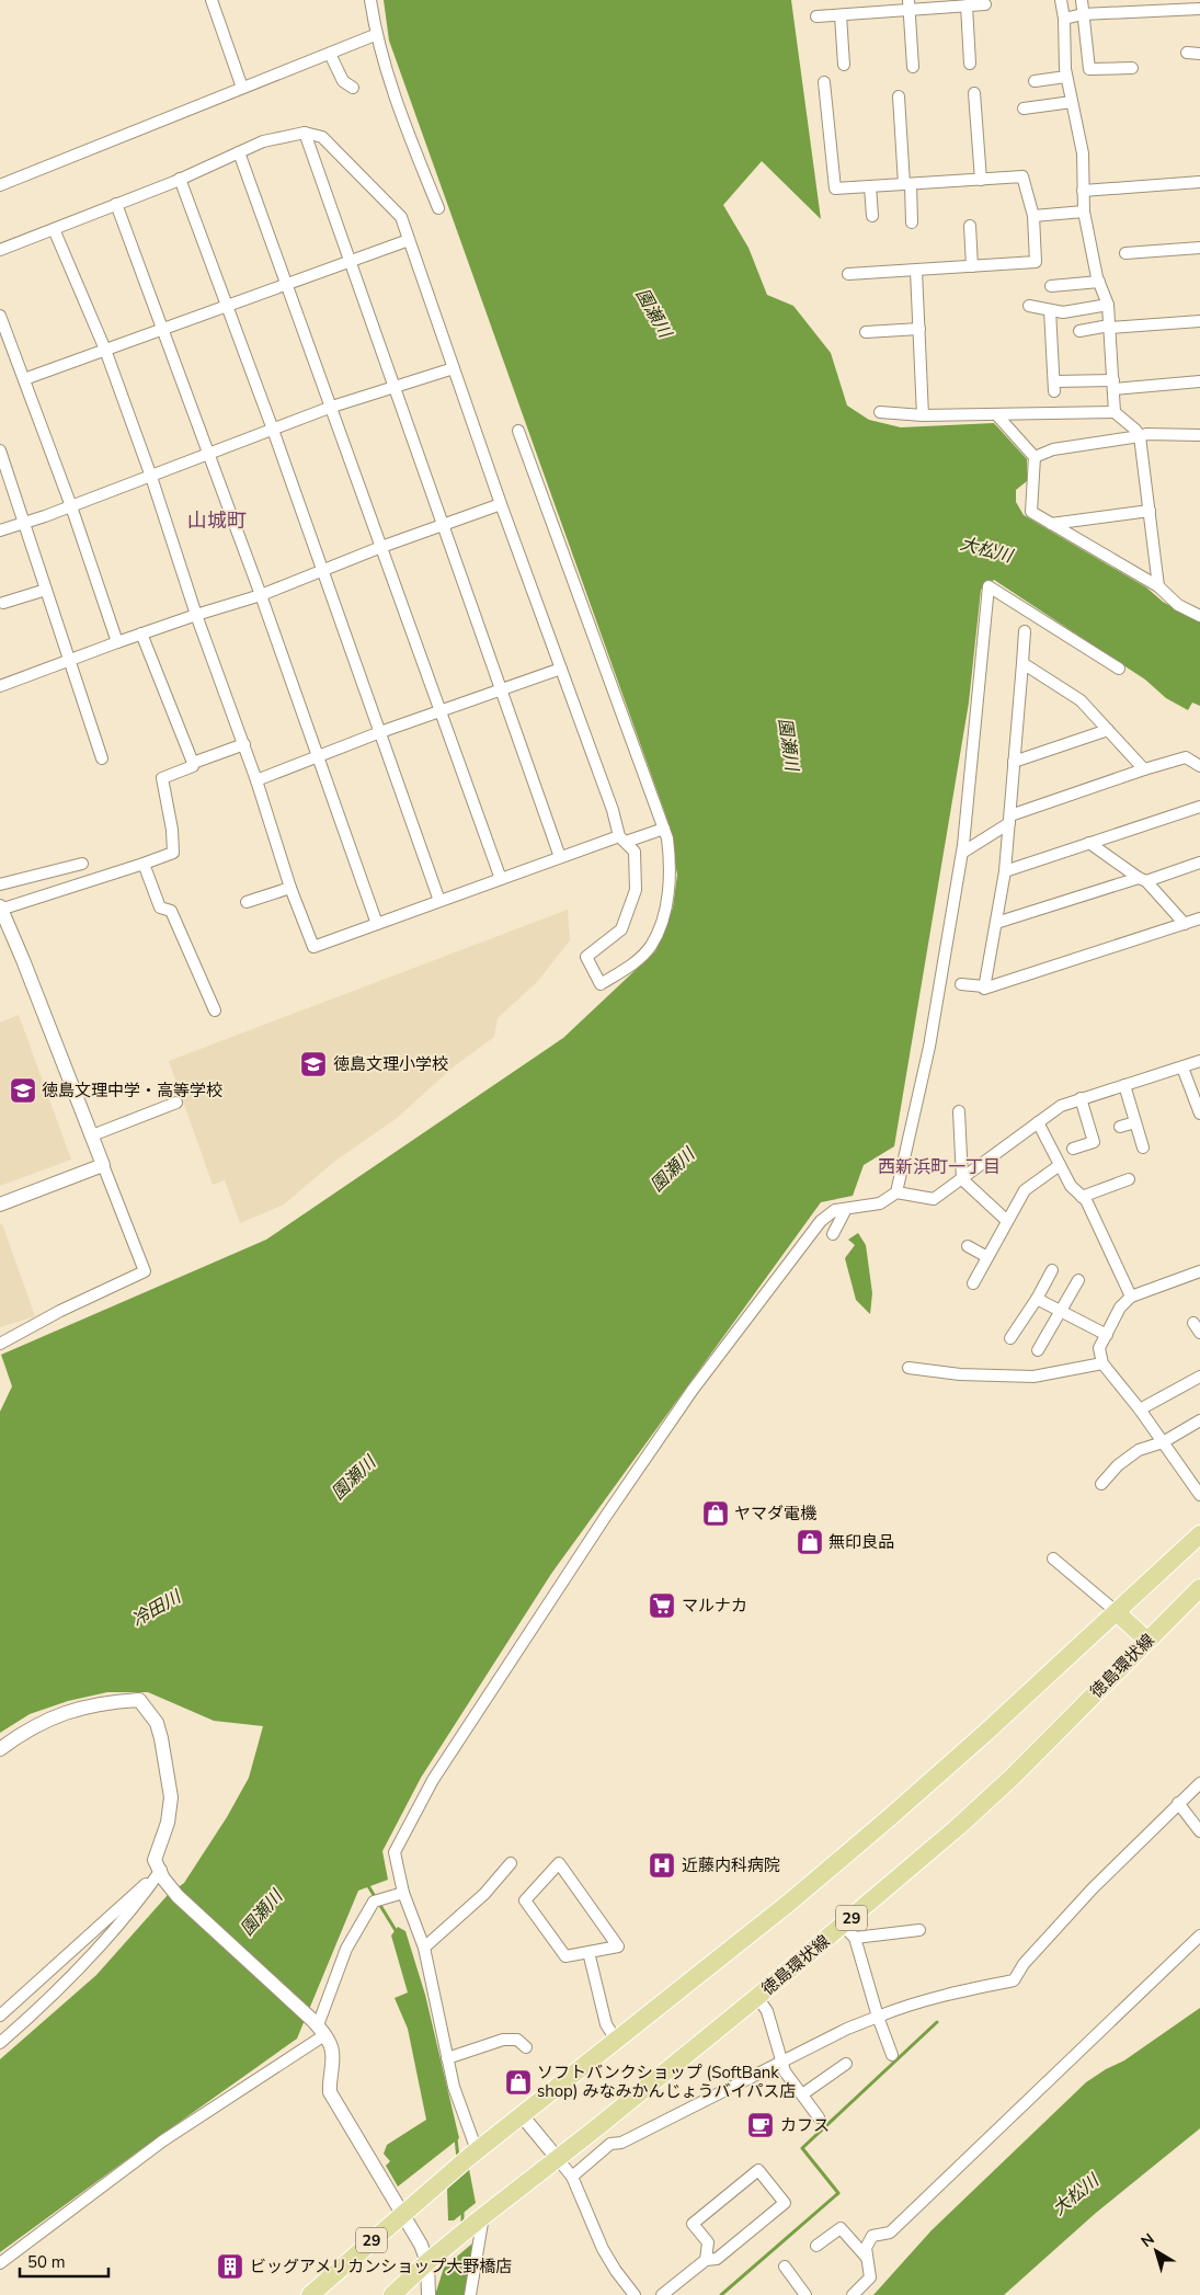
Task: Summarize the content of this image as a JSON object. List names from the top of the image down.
{
  "streets": {
    "main road": ["徳島環状線", "29"]
  },
  "districts": ["山城町", "西新浜町一丁目"],
  "water": ["園瀬川", "大松川", "冷田川"],
  "places": {
    "school or university": ["徳島文理小学校", "徳島文理中学・高等学校"],
    "shop": ["ヤマダ電機", "無印良品", "ソフトバンクショップ (SoftBank shop) みなみかんじょうバイパス店"],
    "supermarket": ["マルナカ"],
    "hospital": ["近藤内科病院"],
    "cafe": ["カフス"],
    "building": ["ビッグアメリカンショップ大野橋店"]
  },
  "scale_bar": "50 m",
  "north": "top left"
}
